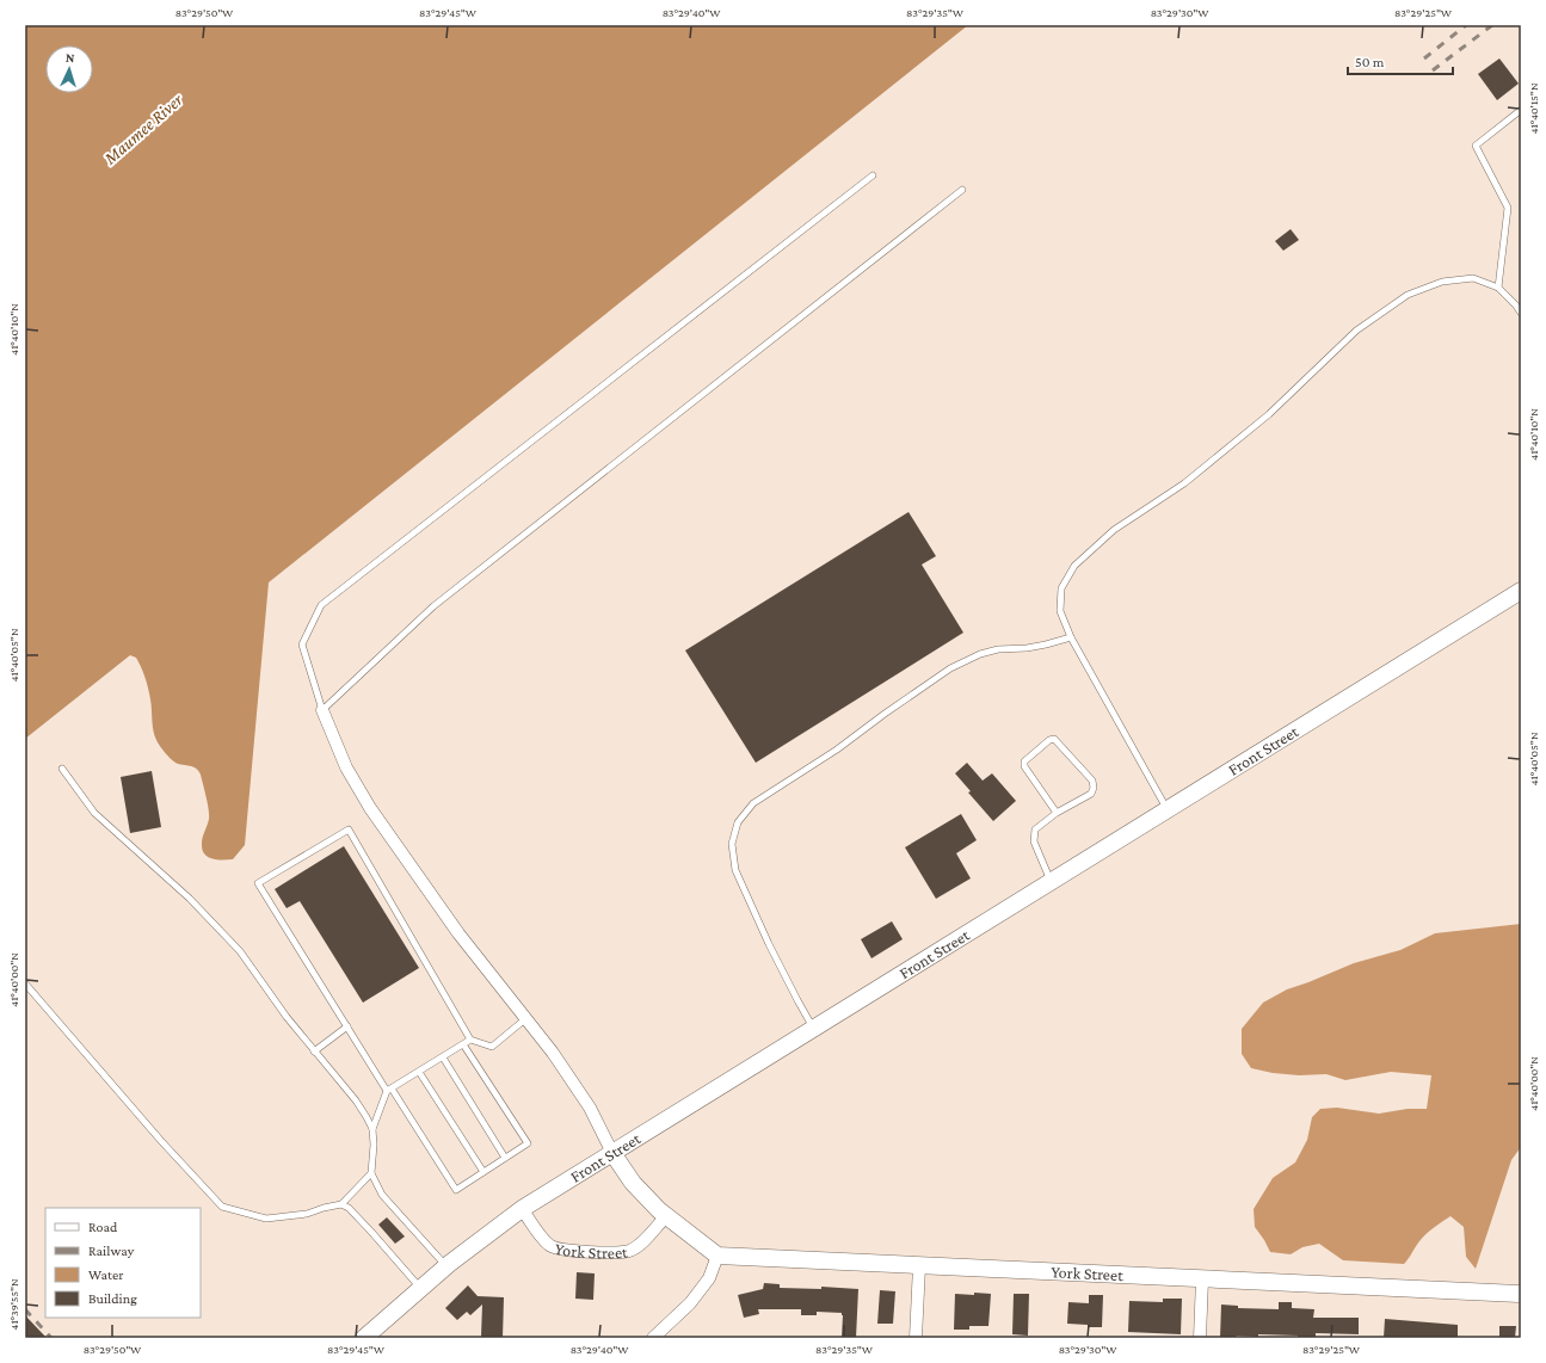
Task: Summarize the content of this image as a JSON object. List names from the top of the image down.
{
  "streets": {
    "street": ["Front Street", "York Street"]
  },
  "crossings": [
    ["Front Street", "York Street"]
  ],
  "water": ["Maumee River"],
  "legend": [
    "Road",
    "Railway",
    "Water",
    "Building"
  ],
  "scale_bar": "50 m",
  "north": "top",
  "coordinates": [
    "83°29'50\"W",
    "83°29'45\"W",
    "83°29'40\"W",
    "83°29'35\"W",
    "83°29'30\"W",
    "83°29'25\"W",
    "41°40'15\"N",
    "41°40'10\"N",
    "41°40'05\"N",
    "41°40'00\"N",
    "41°39'55\"N"
  ]
}
